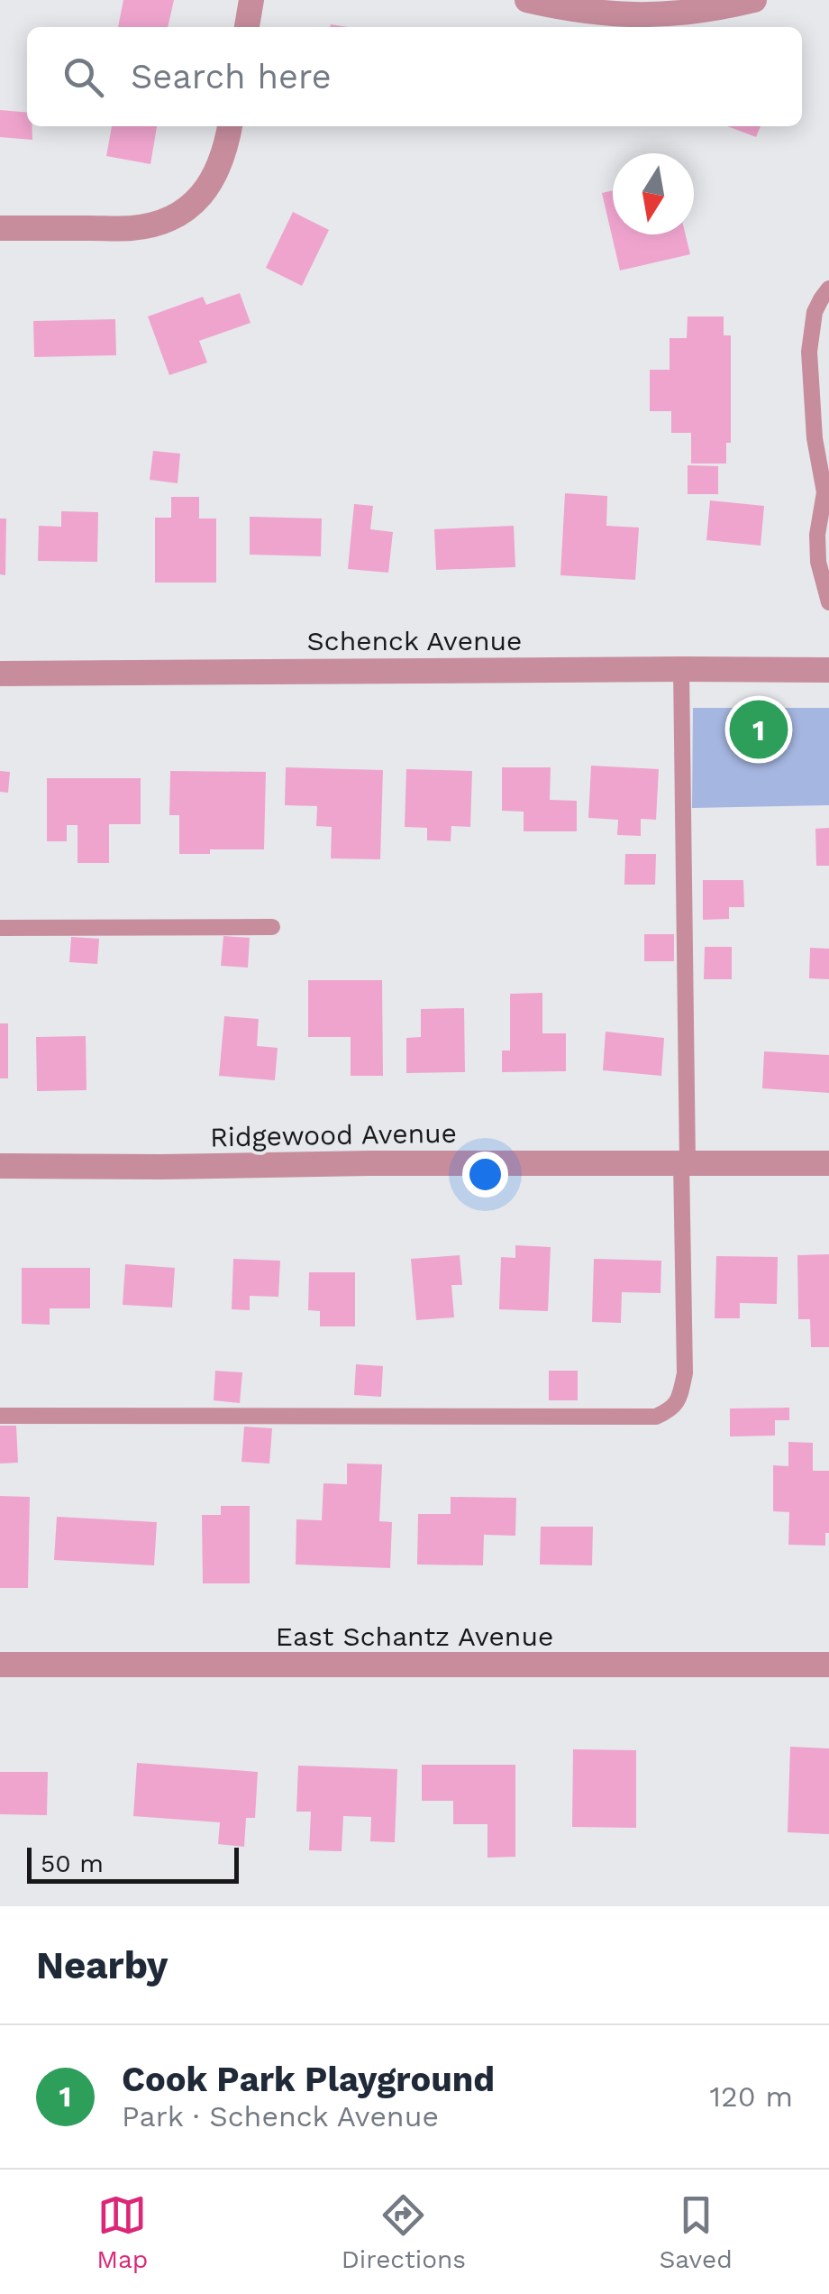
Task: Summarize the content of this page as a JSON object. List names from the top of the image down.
{
  "streets": {
    "street": ["Schenck Avenue", "Ridgewood Avenue", "East Schantz Avenue"]
  },
  "scale_bar": "50 m",
  "north": "bottom",
  "page": {
    "search": "Search here",
    "pins": "1",
    "scale": "50 m",
    "heading": "Nearby",
    "list": [
      {
        "mark": "1",
        "name": "Cook Park Playground",
        "note": "Park · Schenck Avenue",
        "value": "120 m"
      }
    ],
    "nav": ["Map", "Directions", "Saved"]
  }
}
